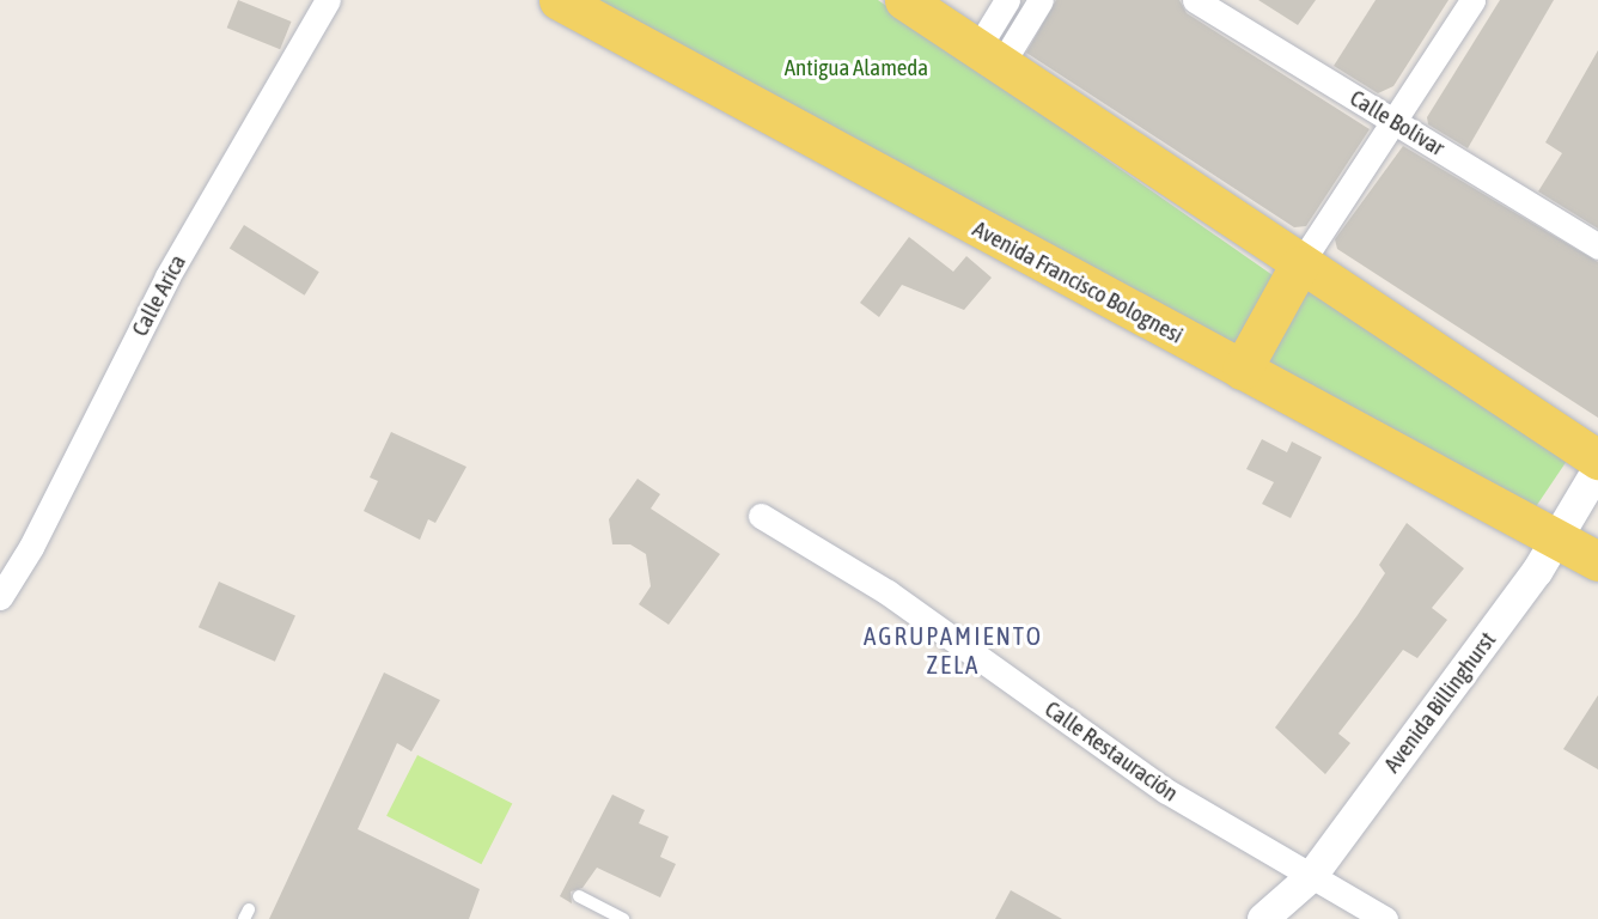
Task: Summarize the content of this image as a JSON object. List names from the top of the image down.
{
  "streets": {
    "main road": ["Avenida Francisco Bolognesi"],
    "street": [
      "Calle Bolívar",
      "Calle Arica",
      "Avenida Billinghurst",
      "Calle Restauración"
    ]
  },
  "crossings": [
    ["Avenida Francisco Bolognesi", "Avenida Billinghurst"],
    ["Avenida Billinghurst", "Calle Restauración"]
  ],
  "districts": ["AGRUPAMIENTO ZELA"],
  "parks": ["Antigua Alameda"]
}
